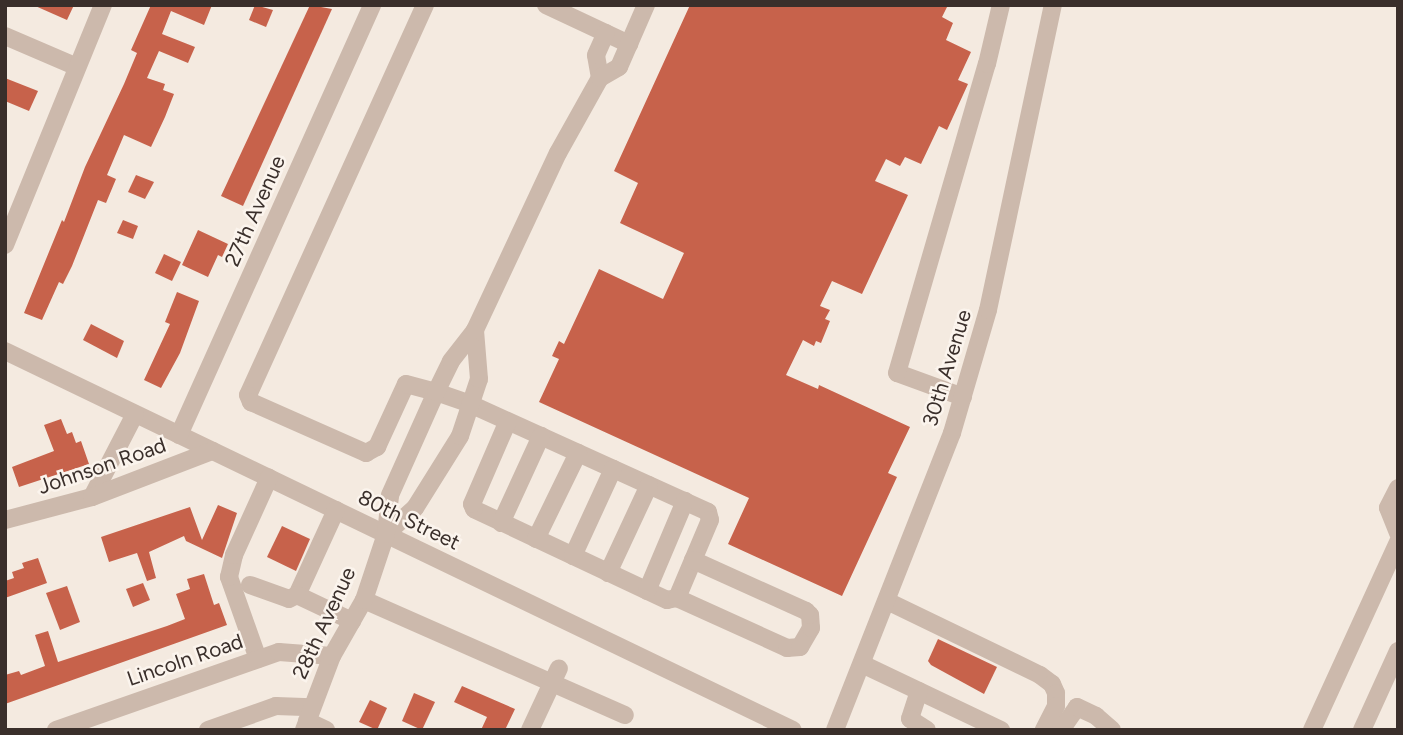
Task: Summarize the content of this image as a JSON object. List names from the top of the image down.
{
  "streets": {
    "street": [
      "27th Avenue",
      "30th Avenue",
      "Johnson Road",
      "80th Street",
      "28th Avenue",
      "Lincoln Road"
    ]
  },
  "crossings": [
    ["27th Avenue", "80th Street"],
    ["Johnson Road", "80th Street"],
    ["80th Street", "28th Avenue"],
    ["28th Avenue", "Lincoln Road"]
  ]
}
